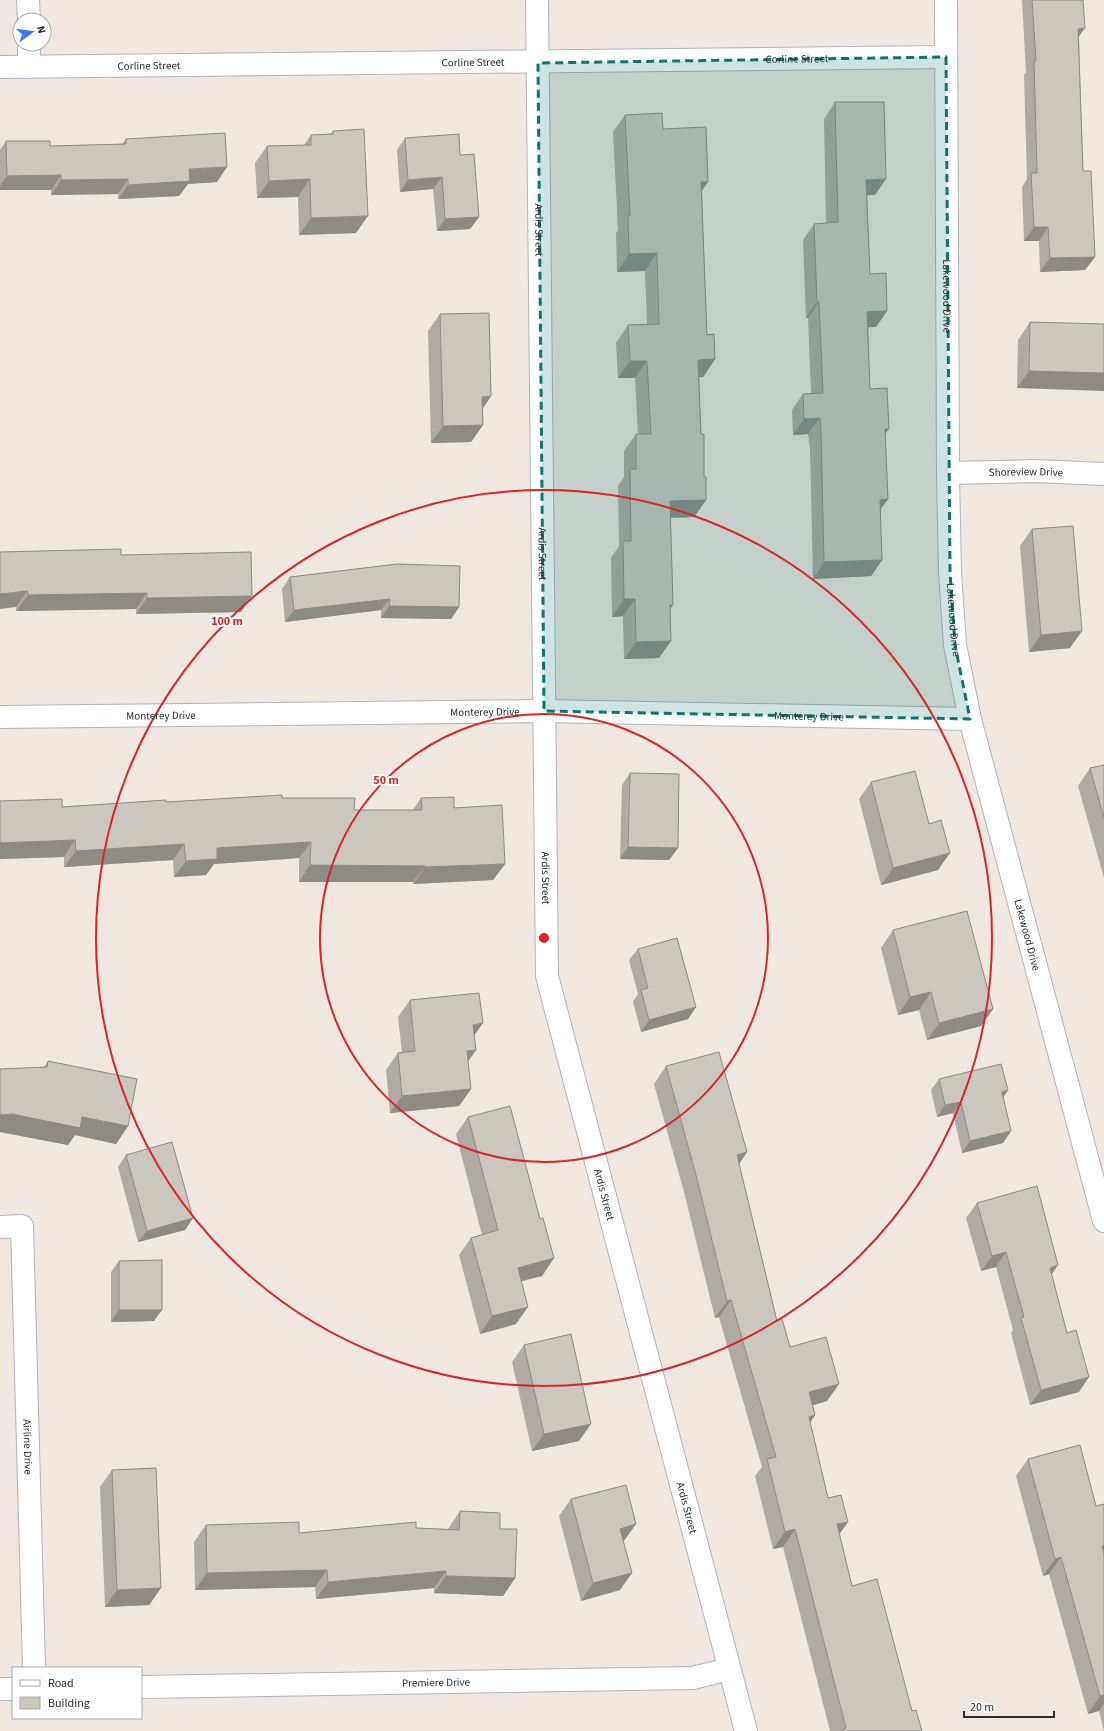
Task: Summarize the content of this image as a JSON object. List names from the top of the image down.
{
  "streets": {
    "street": [
      "Corline Street",
      "Ardis Street",
      "Lakewood Drive",
      "Shoreview Drive",
      "Monterey Drive",
      "Airline Drive",
      "Premiere Drive"
    ]
  },
  "crossings": [
    ["Corline Street", "Ardis Street"],
    ["Corline Street", "Lakewood Drive"],
    ["Ardis Street", "Monterey Drive"],
    ["Ardis Street", "Premiere Drive"],
    ["Lakewood Drive", "Shoreview Drive"],
    ["Lakewood Drive", "Monterey Drive"]
  ],
  "legend": ["Road", "Building"],
  "scale_bar": "20 m",
  "north": "right",
  "rings": ["100 m", "50 m"]
}
